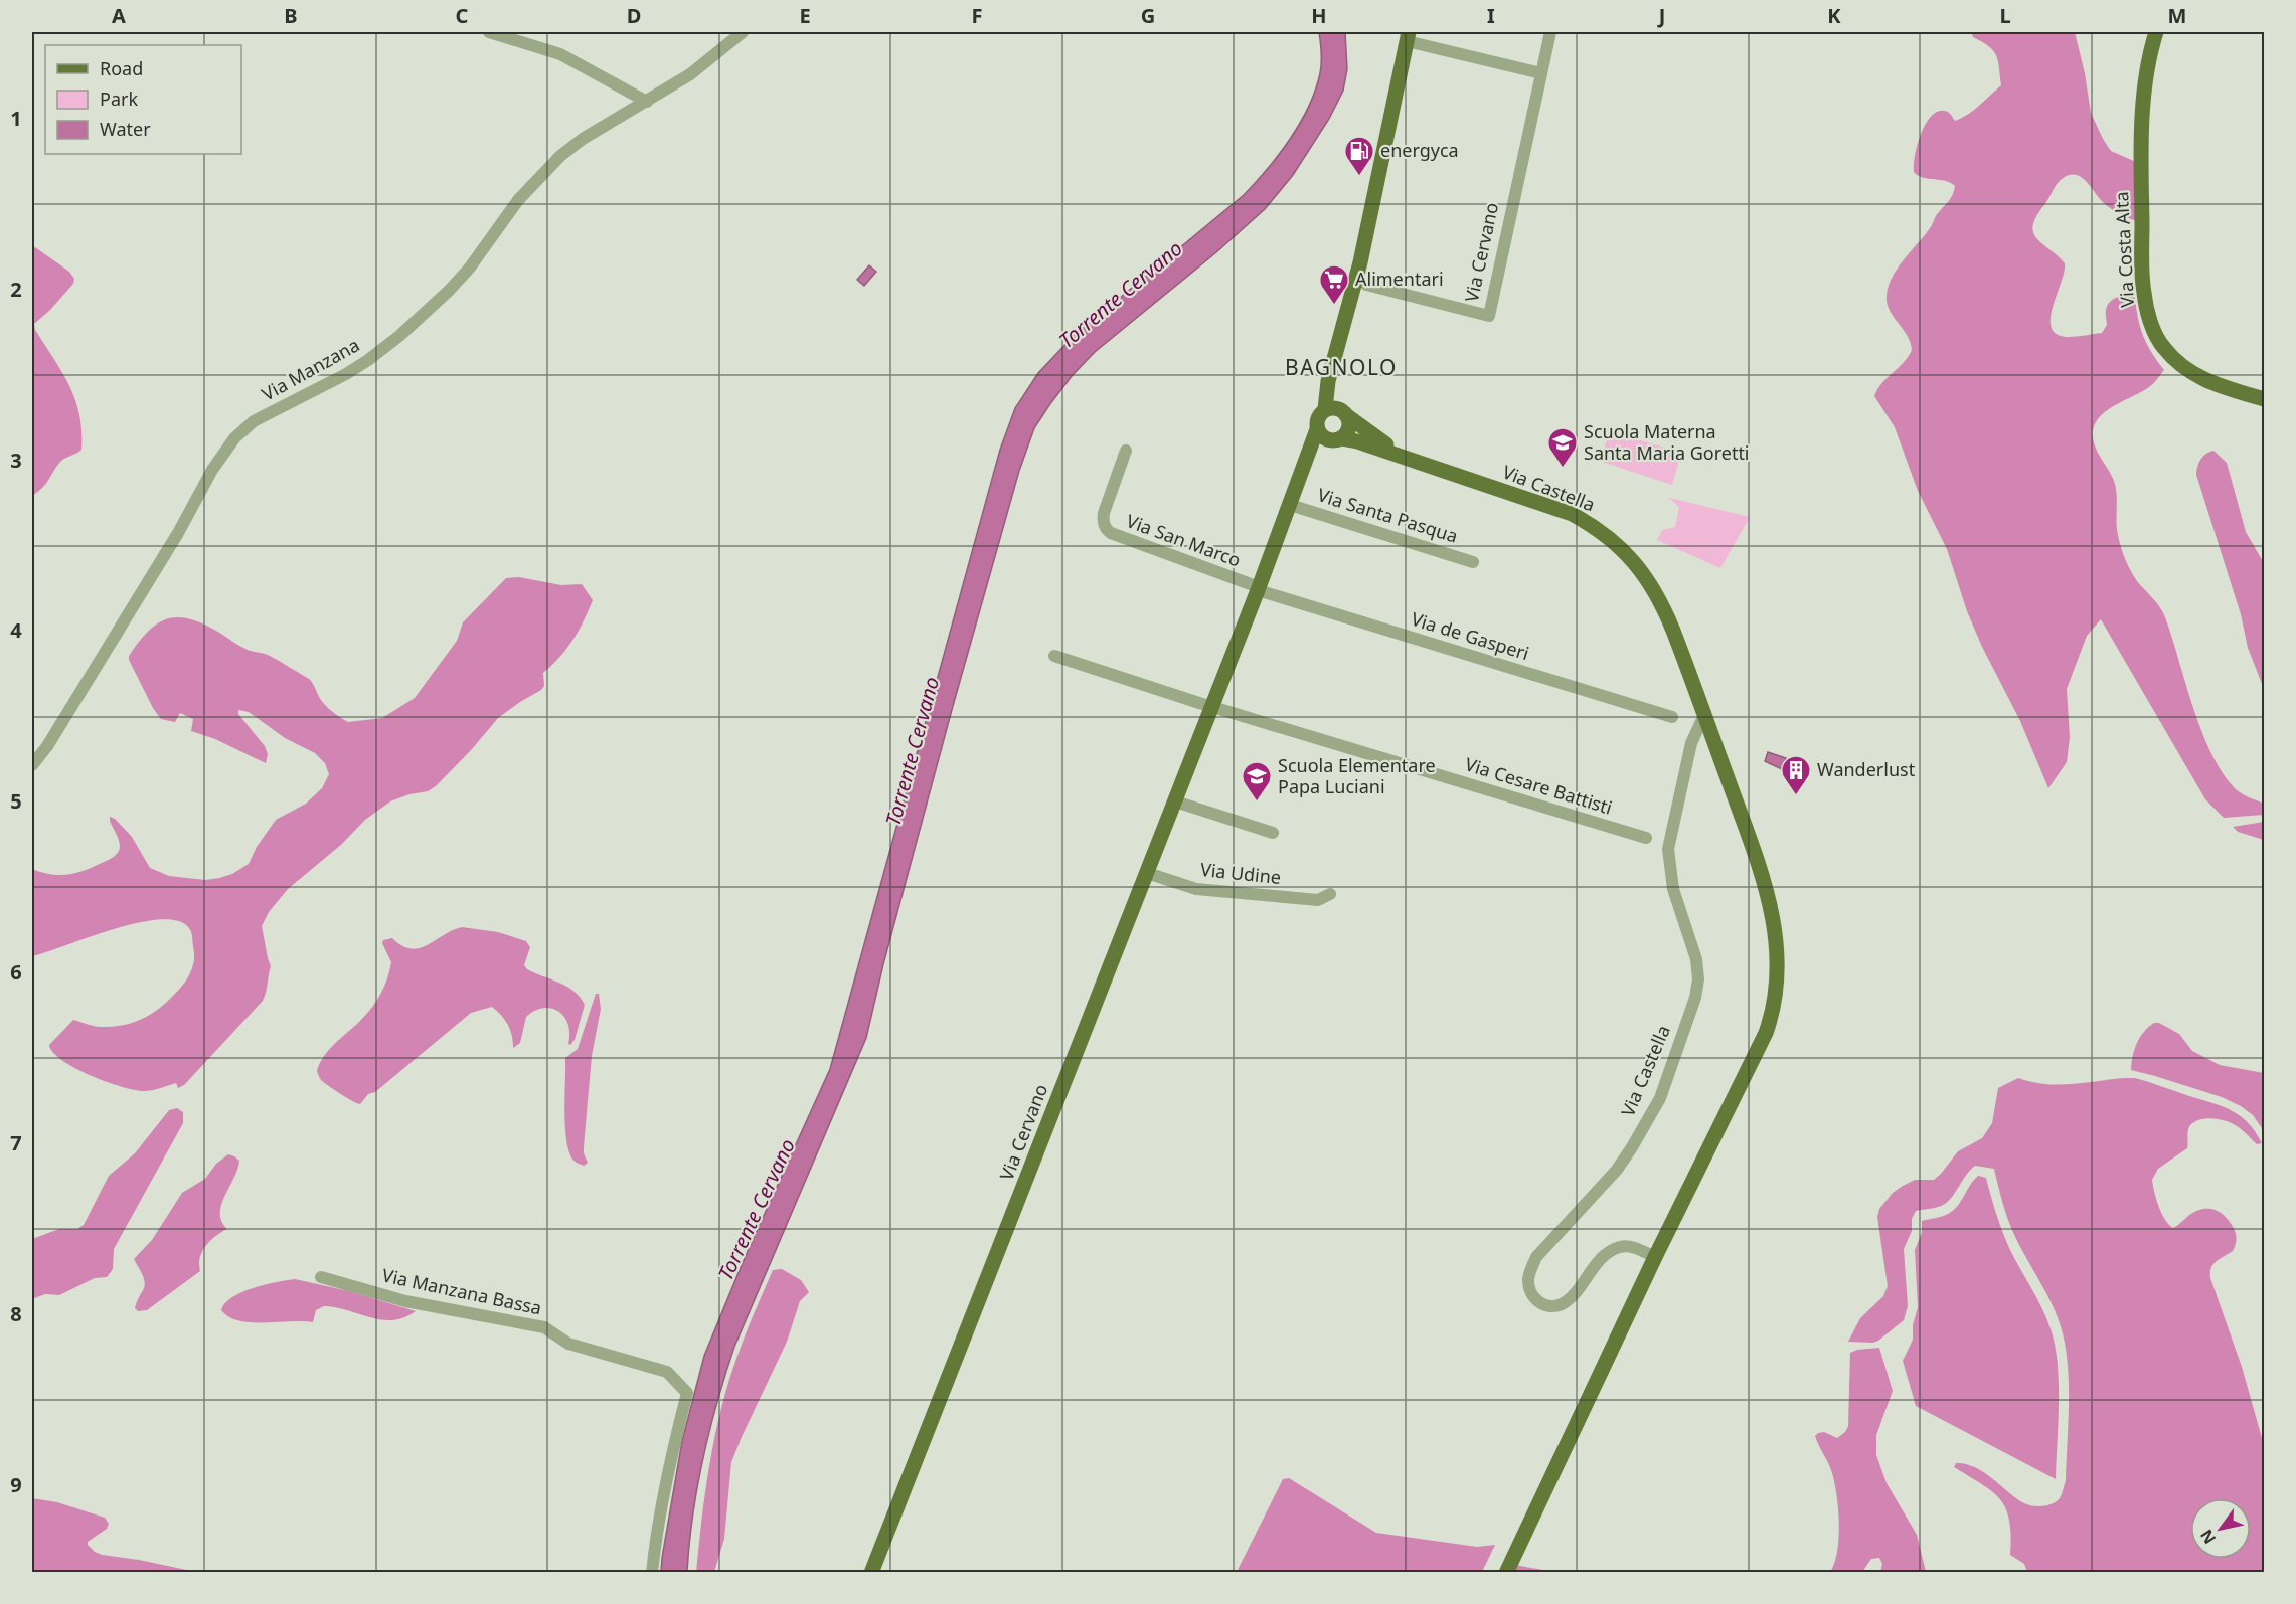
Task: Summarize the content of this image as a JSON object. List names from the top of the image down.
{
  "streets": {
    "main road": ["Via Costa Alta", "Via Cervano", "Via Castella"],
    "street": [
      "Via Manzana",
      "Via Santa Pasqua",
      "Via San Marco",
      "Via de Gasperi",
      "Via Cesare Battisti",
      "Via Udine",
      "Via Manzana Bassa"
    ]
  },
  "crossings": [
    ["Via Cervano", "Via Santa Pasqua"],
    ["Via Cervano", "Via San Marco"],
    ["Via Cervano", "Via de Gasperi"],
    ["Via Cervano", "Via Cesare Battisti"],
    ["Via Cervano", "Via Udine"],
    ["Via San Marco", "Via de Gasperi"]
  ],
  "districts": ["BAGNOLO"],
  "water": ["Torrente Cervano"],
  "places": {
    "fuel station": ["energyca"],
    "supermarket": ["Alimentari"],
    "school or university": ["Scuola Materna Santa Maria Goretti", "Scuola Elementare Papa Luciani"],
    "building": ["Wanderlust"]
  },
  "legend": ["Road", "Park", "Water"],
  "north": "bottom left",
  "grid": {
    "columns": [
      "A",
      "B",
      "C",
      "D",
      "E",
      "F",
      "G",
      "H",
      "I",
      "J",
      "K",
      "L",
      "M"
    ],
    "rows": [
      "1",
      "2",
      "3",
      "4",
      "5",
      "6",
      "7",
      "8",
      "9"
    ]
  }
}
